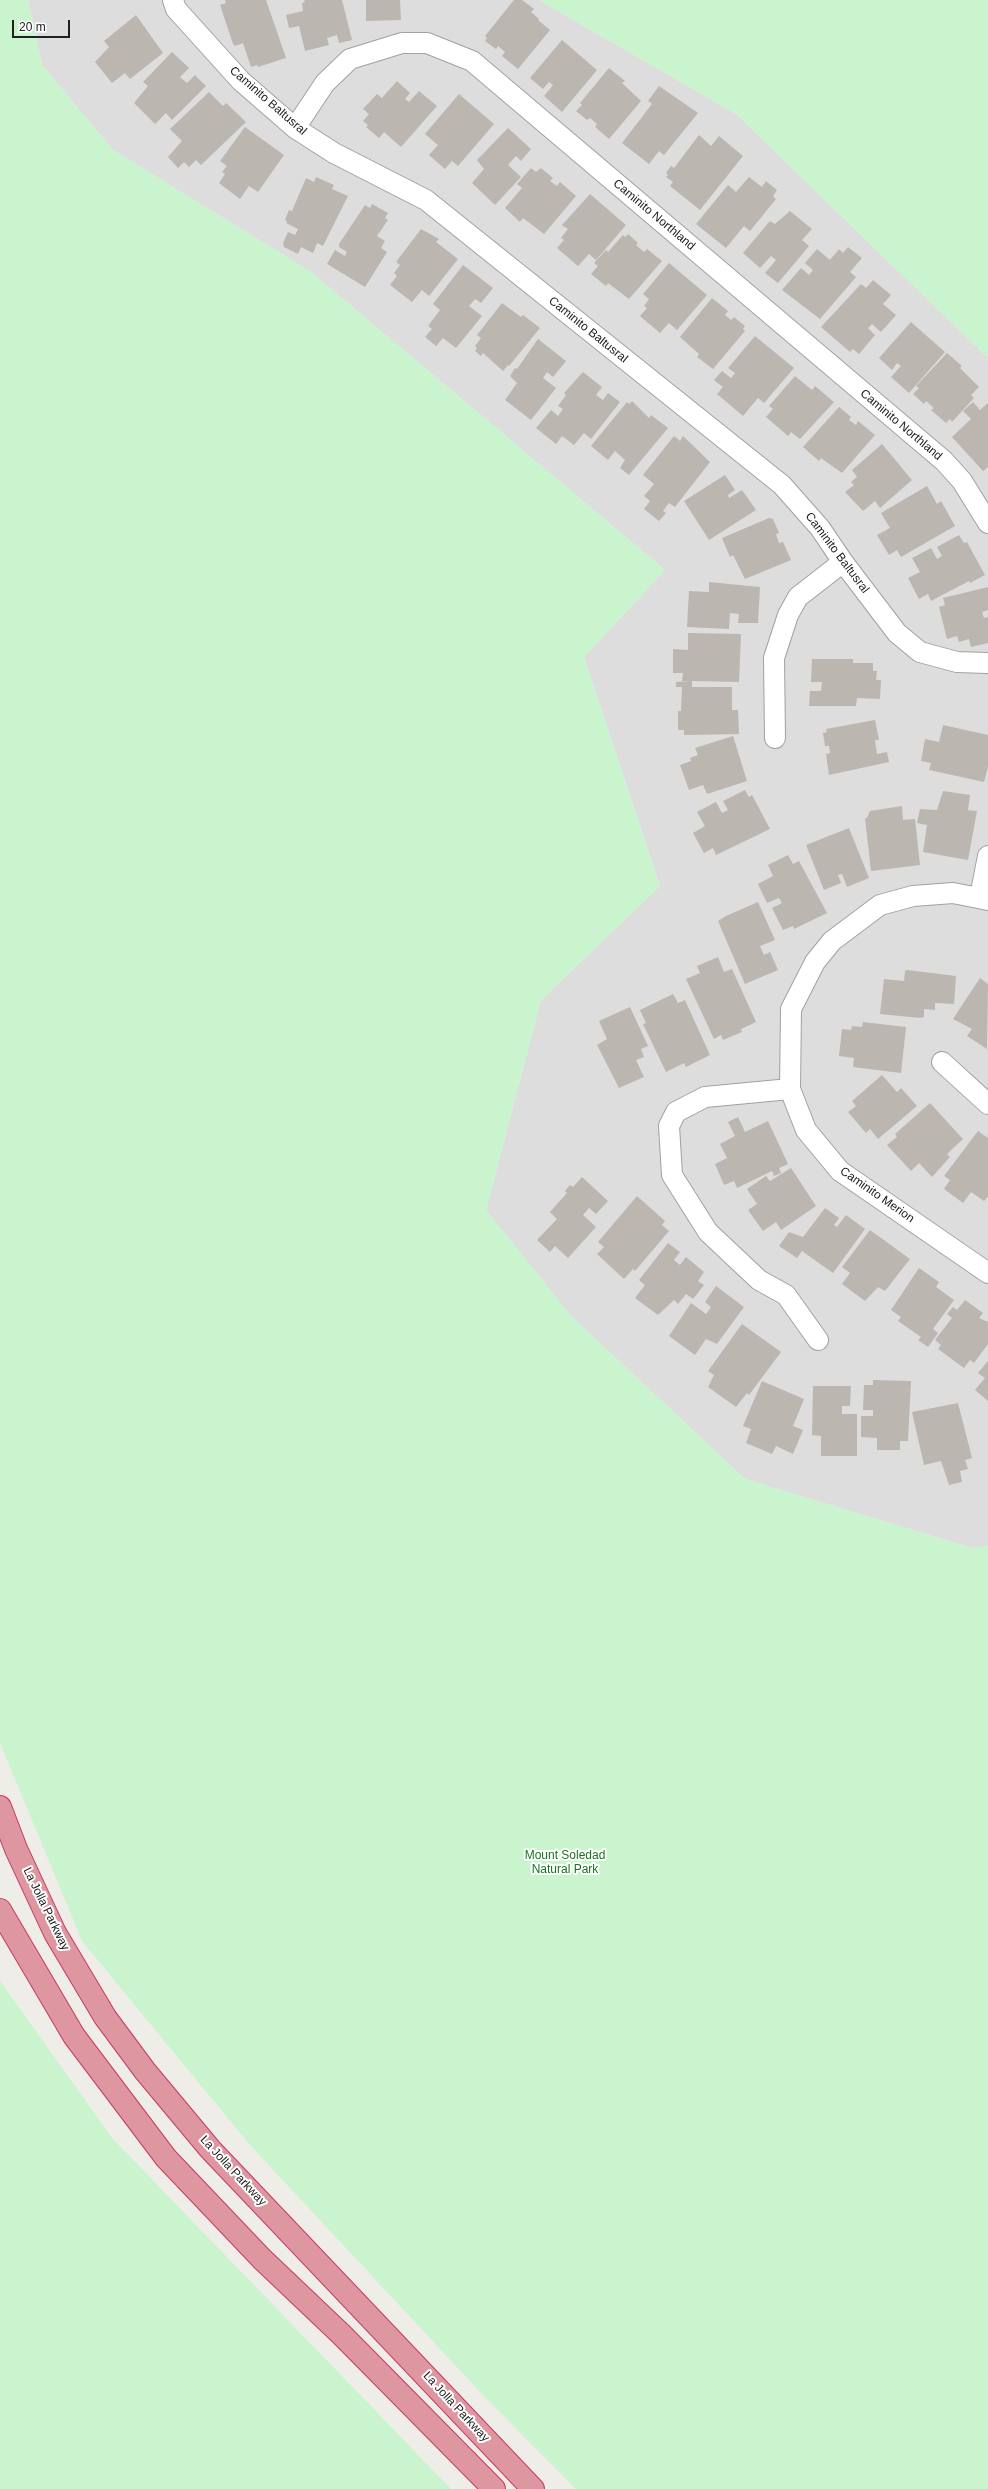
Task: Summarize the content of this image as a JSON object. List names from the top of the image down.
{
  "streets": {
    "highway": ["La Jolla Parkway"],
    "street": ["Caminito Baltusral", "Caminito Northland", "Caminito Merion"]
  },
  "crossings": [
    ["Caminito Baltusral", "Caminito Northland"]
  ],
  "parks": ["Mount Soledad Natural Park"],
  "scale_bar": "20 m"
}
